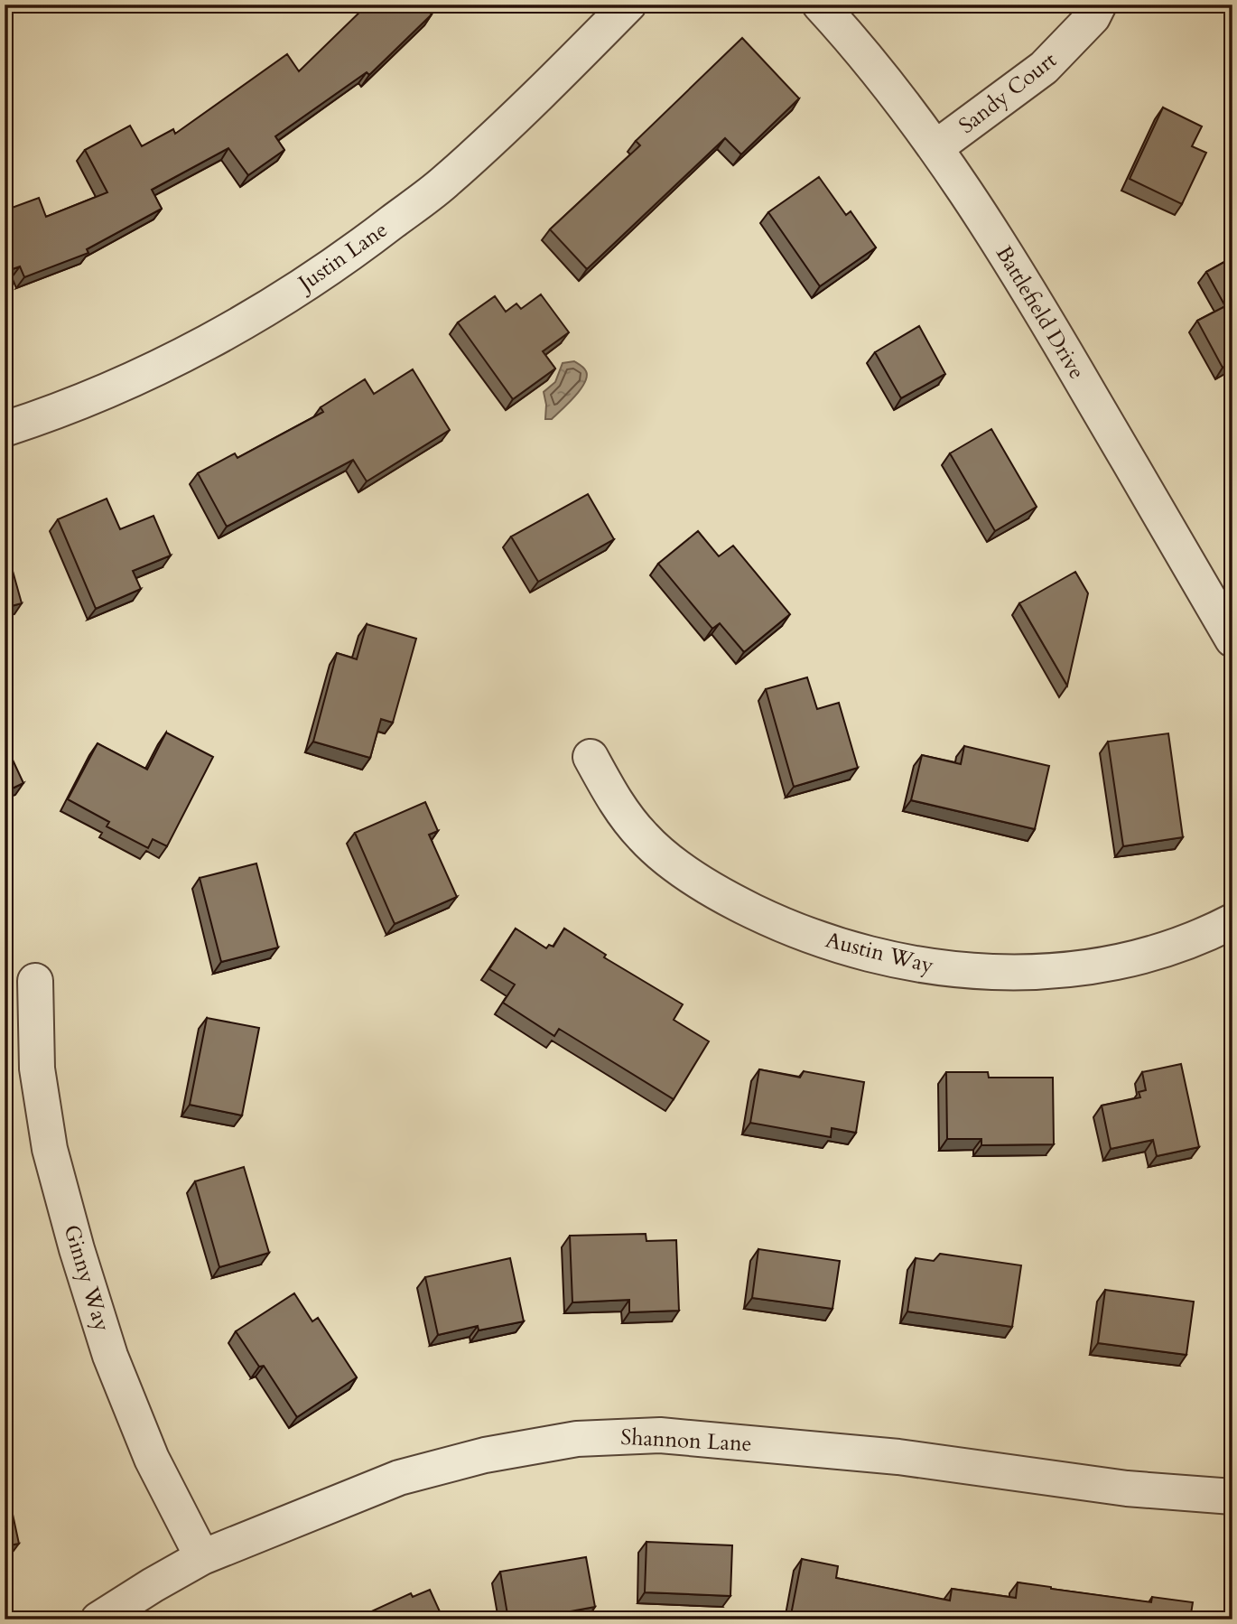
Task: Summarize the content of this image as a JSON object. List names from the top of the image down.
{
  "streets": {
    "street": [
      "Sandy Court",
      "Justin Lane",
      "Battlefield Drive",
      "Austin Way",
      "Ginny Way",
      "Shannon Lane"
    ]
  },
  "crossings": [
    ["Sandy Court", "Battlefield Drive"],
    ["Ginny Way", "Shannon Lane"]
  ]
}
